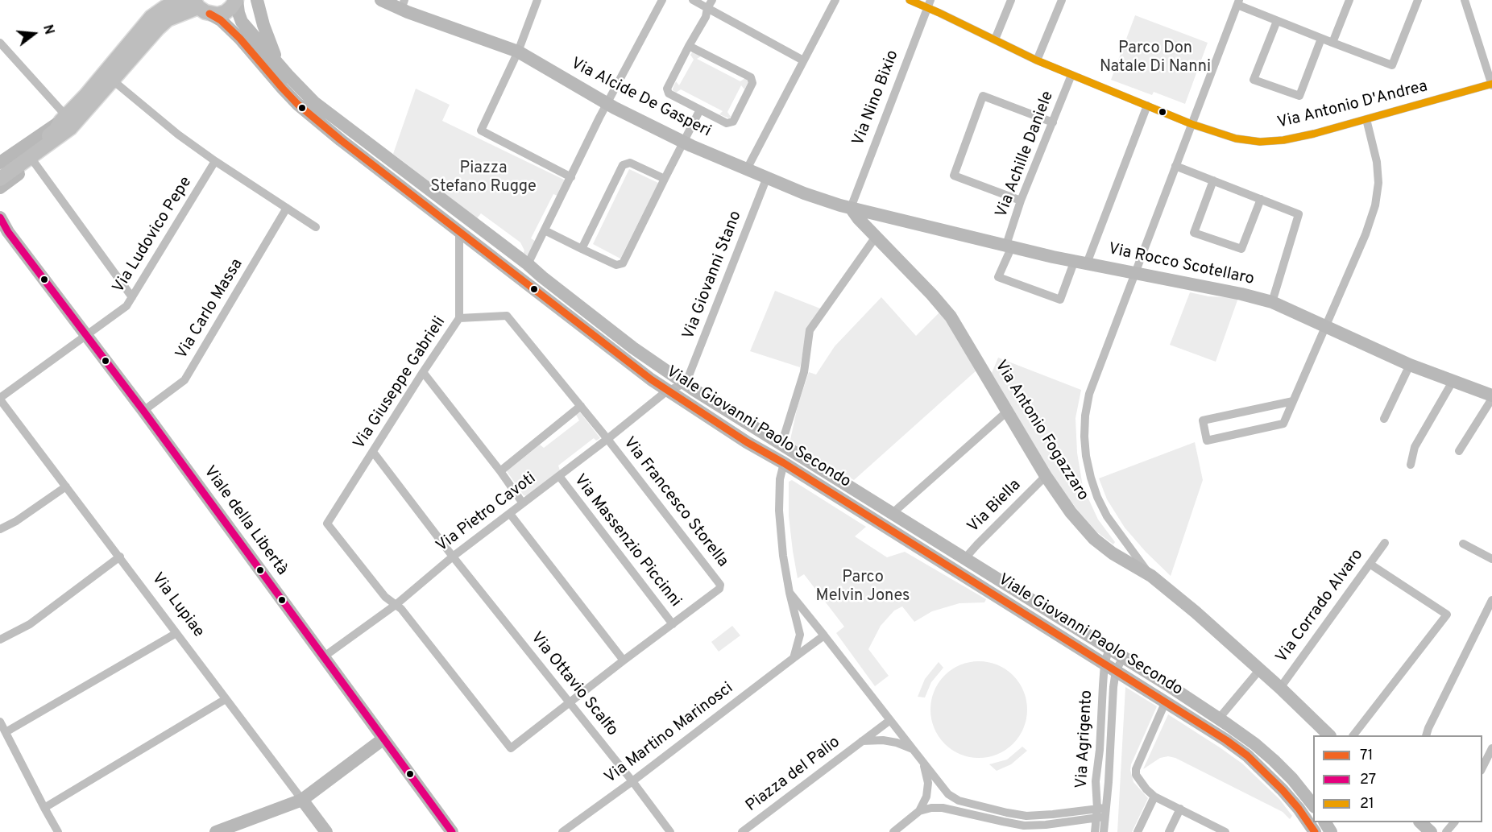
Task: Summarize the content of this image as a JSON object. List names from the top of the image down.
{
  "streets": {
    "main road": [
      "Via Alcide De Gasperi",
      "Via Rocco Scotellaro",
      "Viale Giovanni Paolo Secondo",
      "Via Antonio Fogazzaro",
      "Viale della Libertà",
      "Via Lupiae"
    ],
    "street": [
      "Via Nino Bixio",
      "Via Antonio D'Andrea",
      "Via Achille Daniele",
      "Via Ludovico Pepe",
      "Via Giovanni Stano",
      "Via Carlo Massa",
      "Via Giuseppe Gabrieli",
      "Via Francesco Storella",
      "Via Biella",
      "Via Pietro Cavoti",
      "Via Massenzio Piccinni",
      "Via Corrado Alvaro",
      "Via Ottavio Scalfo",
      "Via Martino Marinosci",
      "Via Agrigento",
      "Piazza del Palio"
    ]
  },
  "crossings": [
    ["Via Alcide De Gasperi", "Via Nino Bixio"],
    ["Via Alcide De Gasperi", "Via Rocco Scotellaro"],
    ["Via Alcide De Gasperi", "Via Giovanni Stano"],
    ["Via Nino Bixio", "Via Antonio D'Andrea"],
    ["Via Nino Bixio", "Via Rocco Scotellaro"],
    ["Via Antonio D'Andrea", "Via Achille Daniele"],
    ["Via Achille Daniele", "Via Rocco Scotellaro"],
    ["Via Ludovico Pepe", "Viale della Libertà"],
    ["Via Ludovico Pepe", "Via Lupiae"],
    ["Via Giovanni Stano", "Viale Giovanni Paolo Secondo"],
    ["Via Giovanni Stano", "Via Pietro Cavoti"],
    ["Via Carlo Massa", "Viale della Libertà"],
    ["Via Giuseppe Gabrieli", "Via Francesco Storella"],
    ["Via Giuseppe Gabrieli", "Via Pietro Cavoti"],
    ["Via Giuseppe Gabrieli", "Via Ottavio Scalfo"],
    ["Viale Giovanni Paolo Secondo", "Via Biella"],
    ["Viale Giovanni Paolo Secondo", "Via Pietro Cavoti"],
    ["Viale Giovanni Paolo Secondo", "Via Agrigento"],
    ["Via Antonio Fogazzaro", "Via Biella"],
    ["Via Antonio Fogazzaro", "Via Corrado Alvaro"],
    ["Via Francesco Storella", "Via Pietro Cavoti"],
    ["Via Francesco Storella", "Via Massenzio Piccinni"],
    ["Via Pietro Cavoti", "Viale della Libertà"],
    ["Via Pietro Cavoti", "Via Massenzio Piccinni"],
    ["Via Pietro Cavoti", "Via Ottavio Scalfo"],
    ["Via Ottavio Scalfo", "Via Martino Marinosci"]
  ],
  "parks": ["Parco Don Natale Di Nanni", "Piazza Stefano Rugge", "Parco Melvin Jones"],
  "lines": ["transit line 21", "transit line 71", "transit line 27"],
  "legend": ["71", "27", "21"],
  "north": "right"
}
